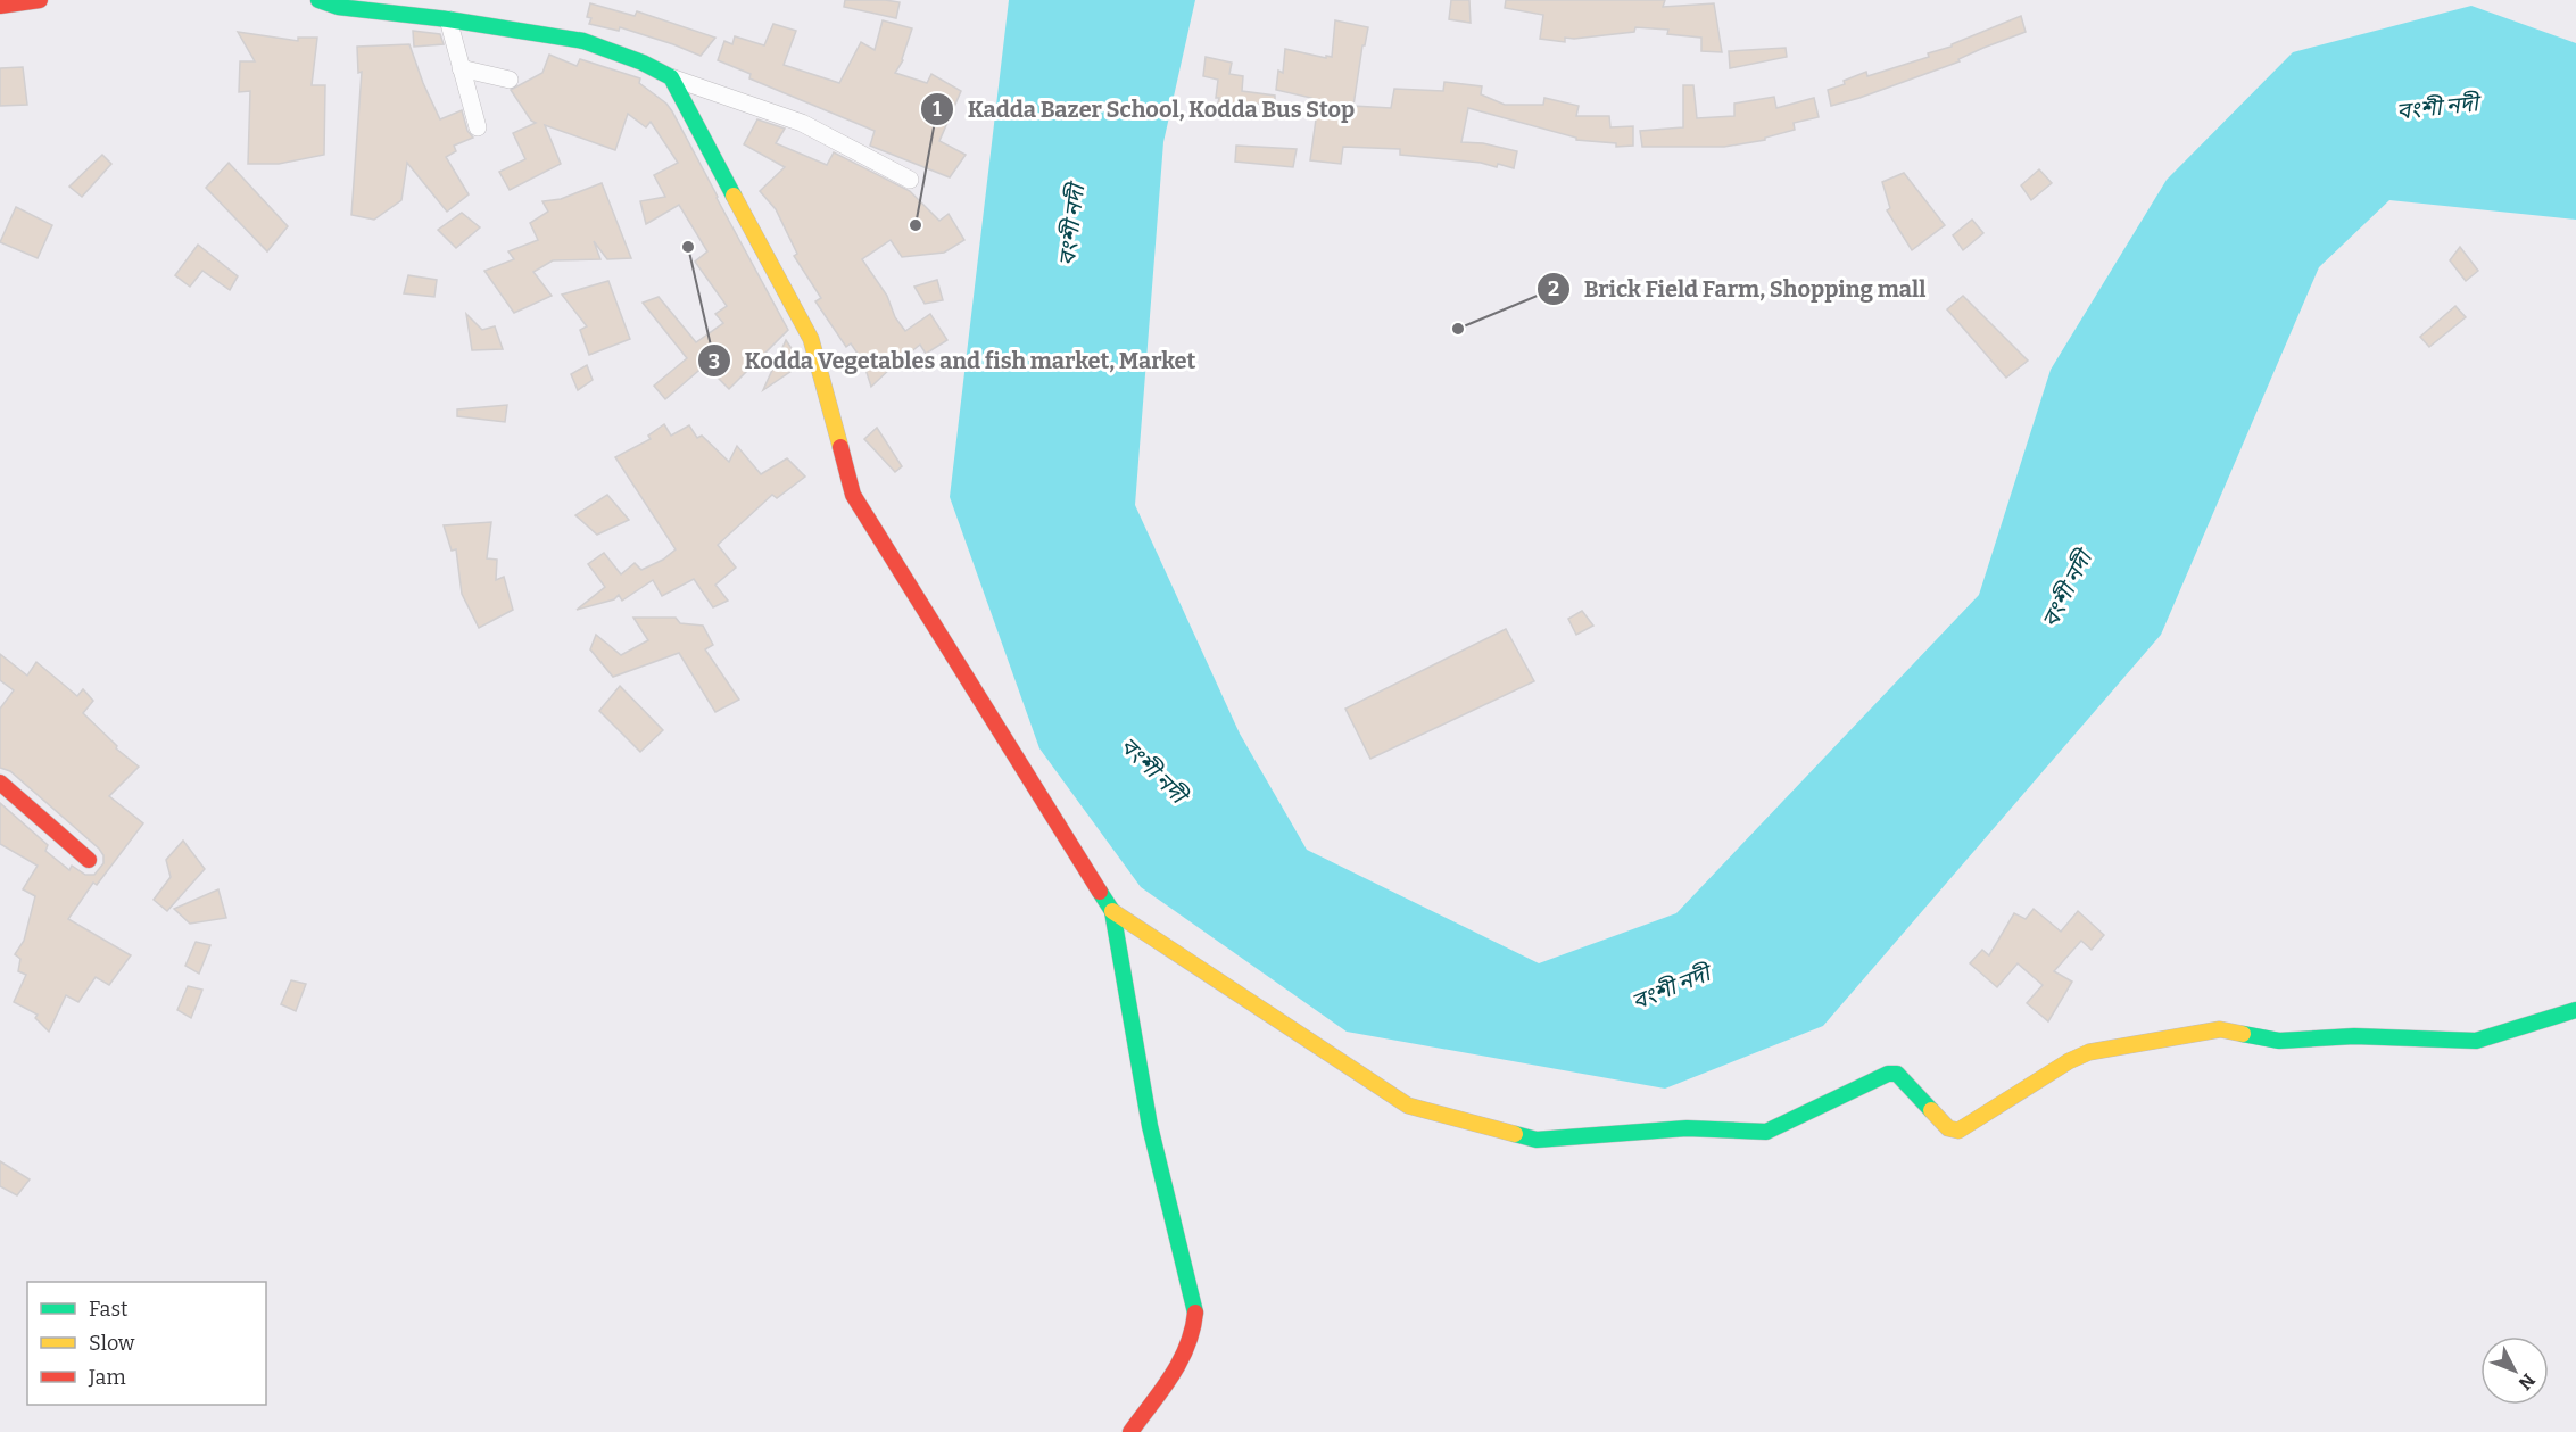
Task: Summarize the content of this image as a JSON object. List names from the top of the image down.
{
  "water": ["বংশী নদী"],
  "places": ["Kadda Bazer School, Kodda Bus Stop", "Kodda Vegetables and fish market, Market", "Brick Field Farm, Shopping mall"],
  "legend": ["Fast", "Slow", "Jam"],
  "north": "bottom right"
}
